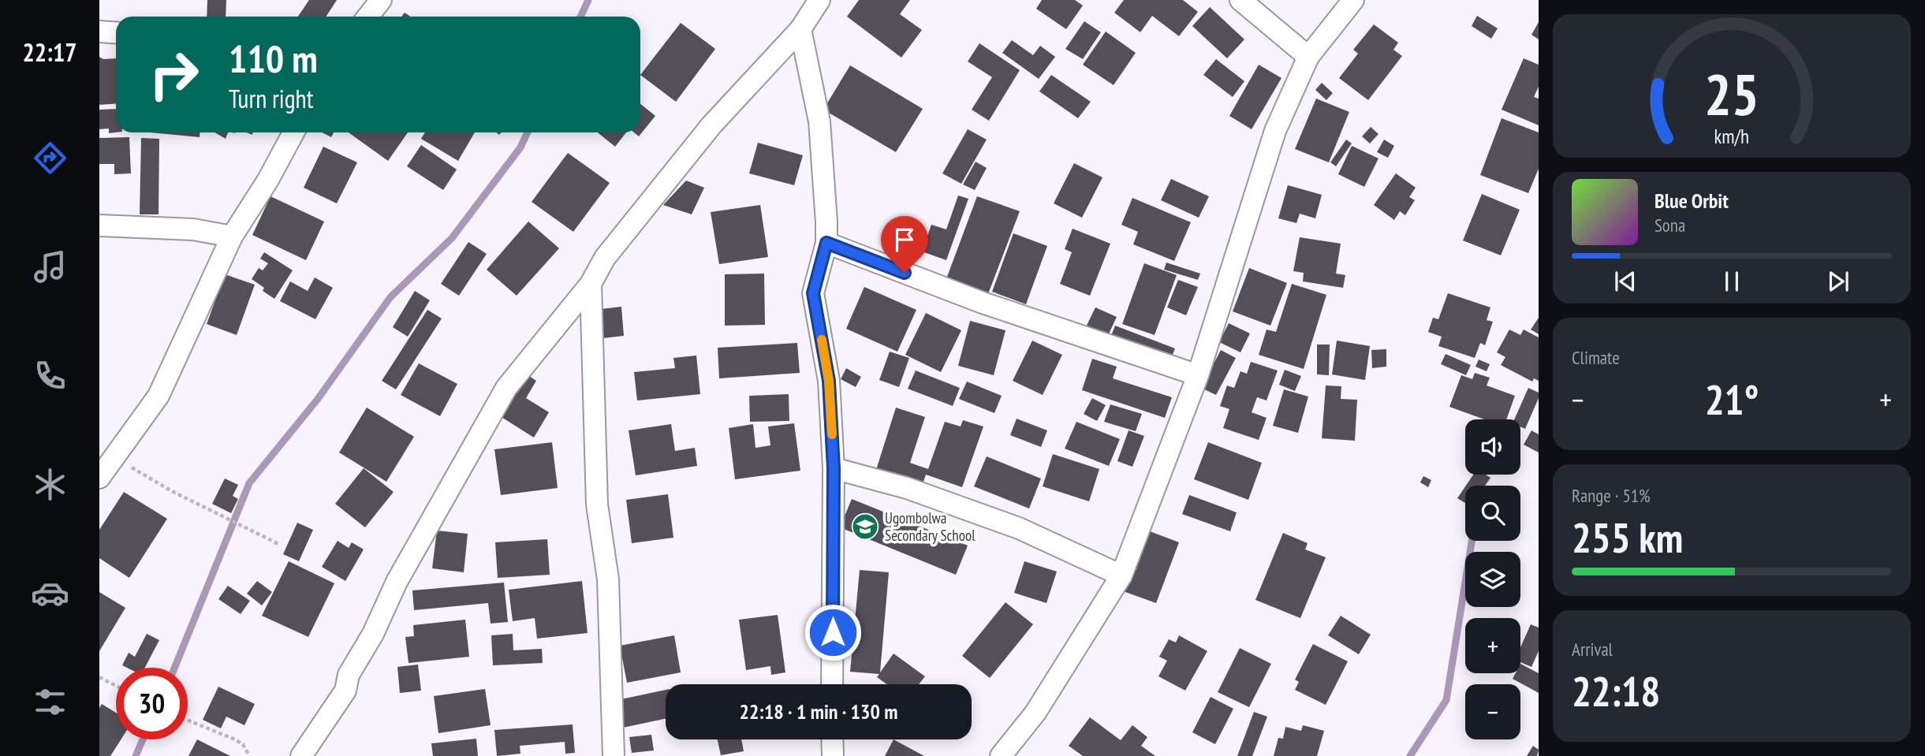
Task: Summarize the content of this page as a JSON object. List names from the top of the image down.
{
  "places": {
    "school or university": ["Ugombolwa Secondary School"]
  },
  "page": {
    "tabs": "22:17",
    "turn": ["110 m", "Turn right"],
    "song": ["Blue Orbit", "Sona"],
    "tile": [
      "Climate",
      ["Range · 51%", "255 km"],
      ["Arrival", "22:18"]
    ],
    "heat": ["−", "21°", "+"],
    "map_buttons": ["+", "−"],
    "limit": "30",
    "trip": "22:18 · 1 min · 130 m",
    "gauge": ["25", "km/h"]
  }
}
